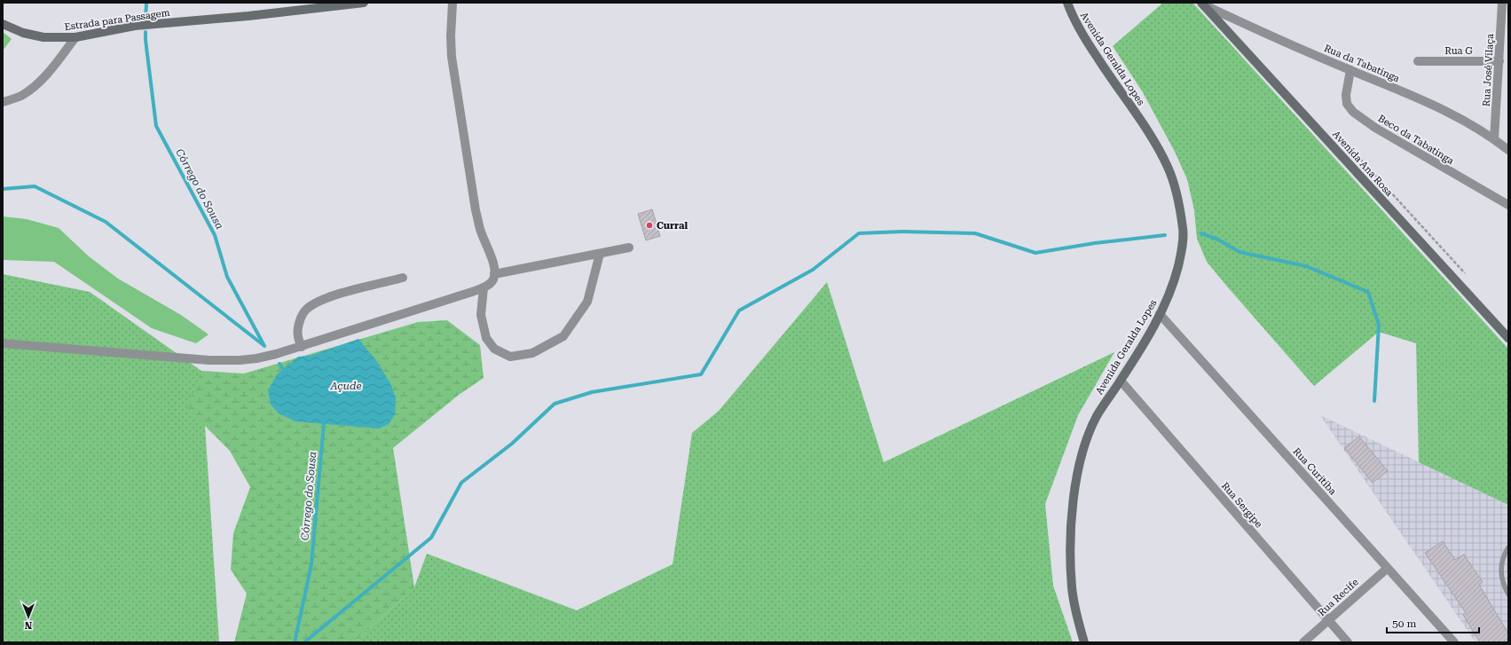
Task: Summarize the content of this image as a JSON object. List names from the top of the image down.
{
  "streets": {
    "main road": ["Estrada para Passagem", "Avenida Geralda Lopes", "Avenida Ana Rosa"],
    "street": [
      "Rua G",
      "Rua da Tabatinga",
      "Rua José Vilaça",
      "Beco da Tabatinga",
      "Rua Curitiba",
      "Rua Sergipe",
      "Rua Recife"
    ]
  },
  "crossings": [
    ["Rua G", "Rua José Vilaça"],
    ["Avenida Geralda Lopes", "Rua Curitiba"],
    ["Avenida Geralda Lopes", "Rua Sergipe"],
    ["Rua da Tabatinga", "Rua José Vilaça"],
    ["Rua da Tabatinga", "Beco da Tabatinga"],
    ["Rua da Tabatinga", "Avenida Ana Rosa"],
    ["Rua Curitiba", "Rua Recife"],
    ["Rua Sergipe", "Rua Recife"]
  ],
  "water": ["Córrego do Sousa", "Açude"],
  "places": ["Curral"],
  "scale_bar": "50 m",
  "north": "bottom"
}
